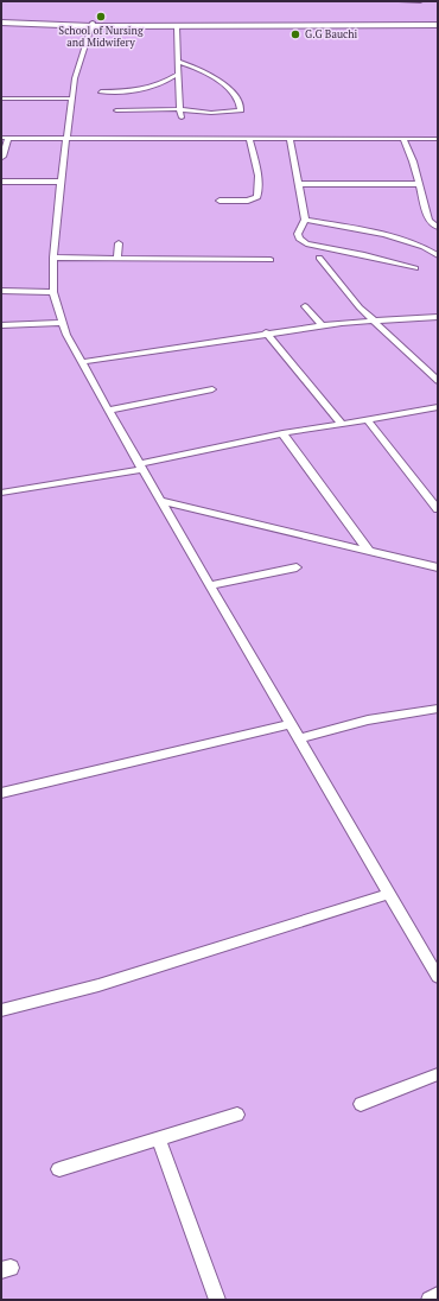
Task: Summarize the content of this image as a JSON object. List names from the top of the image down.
{
  "places": ["School of Nursing and Midwifery", "G.G Bauchi"]
}
